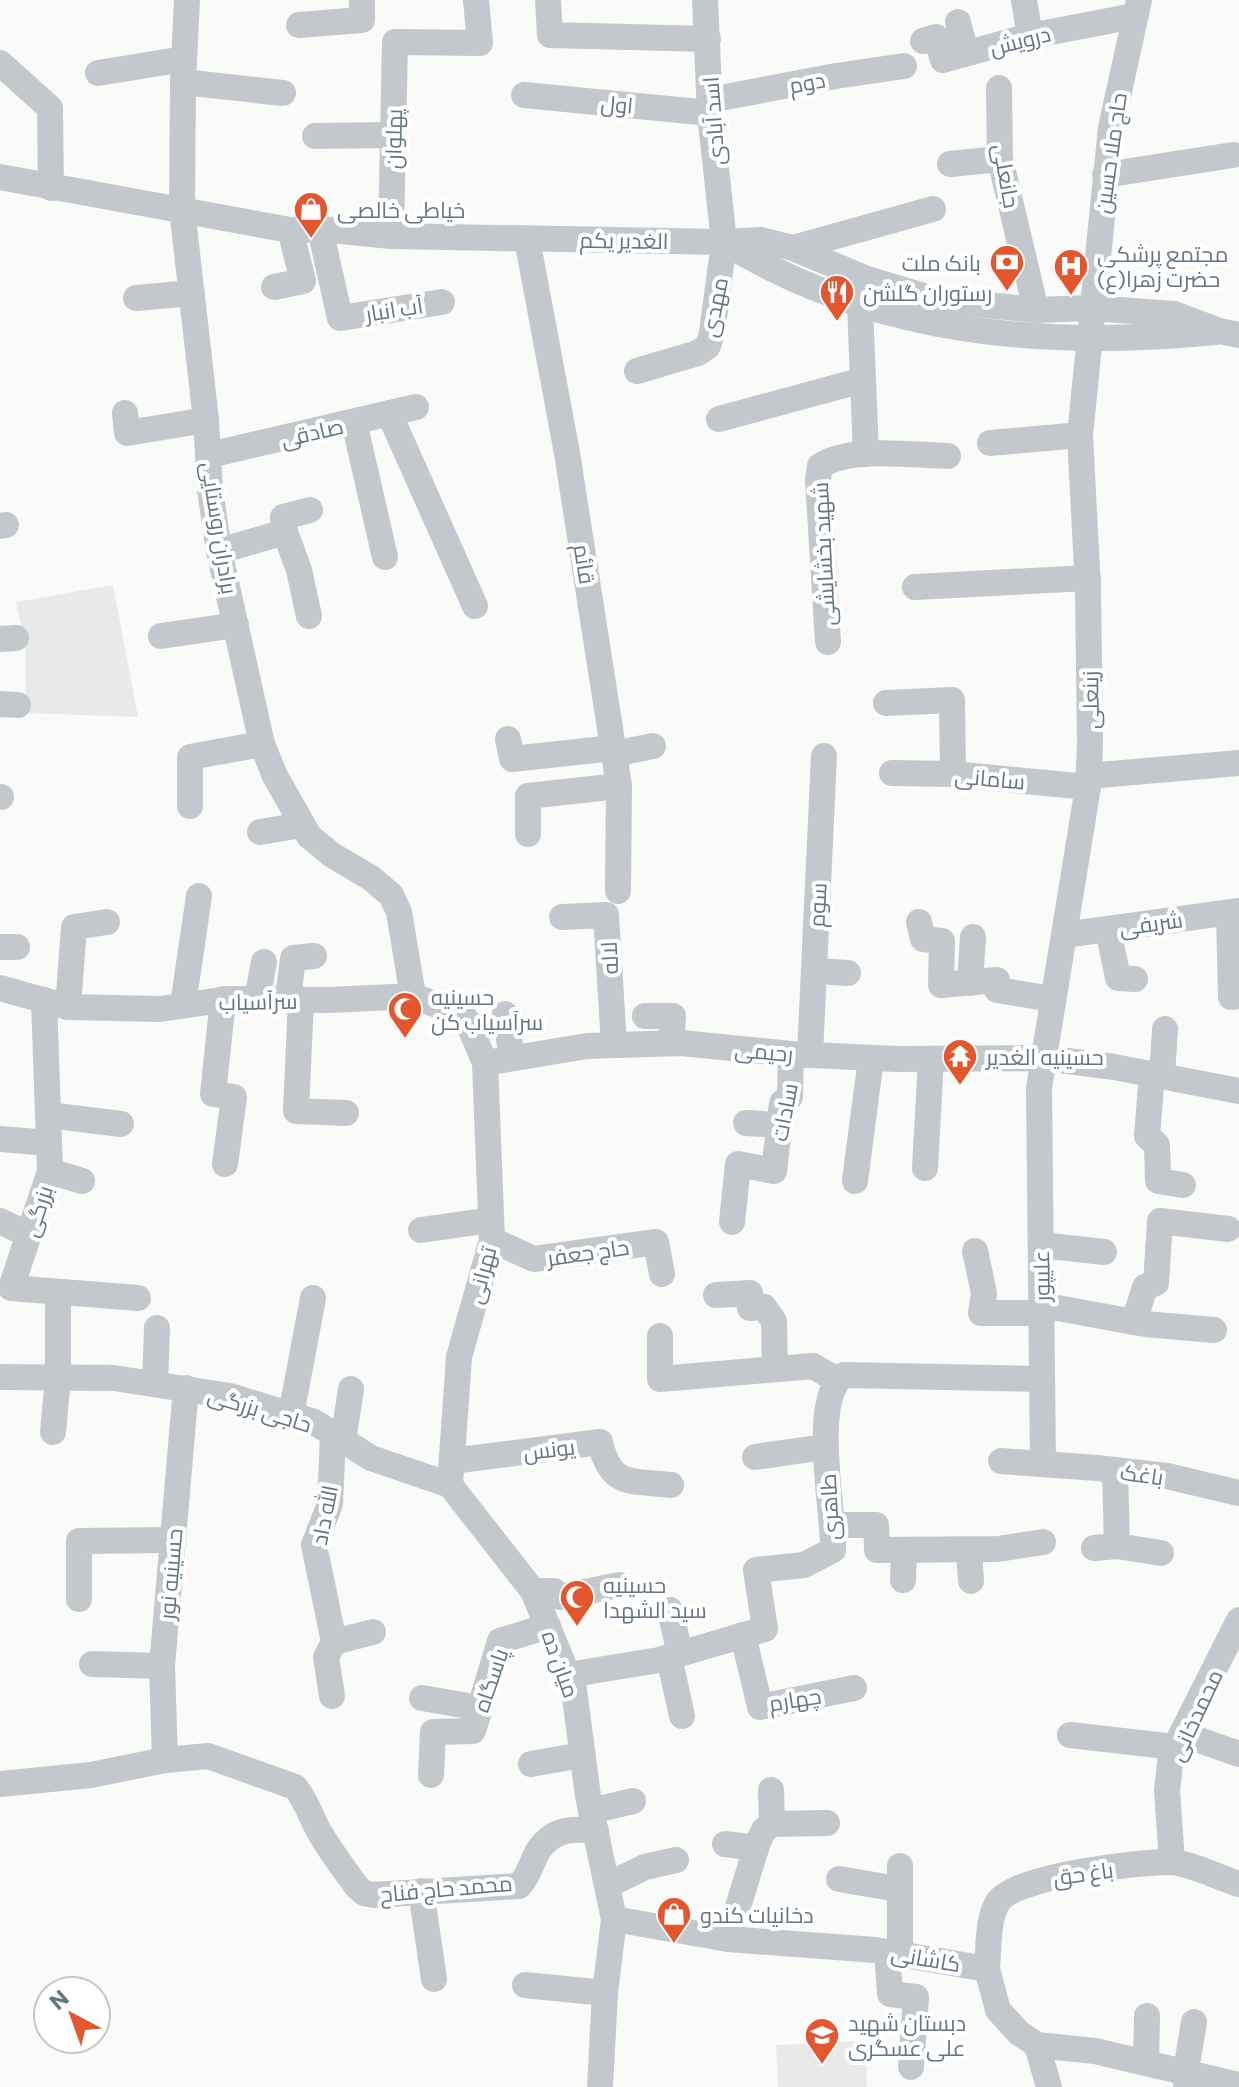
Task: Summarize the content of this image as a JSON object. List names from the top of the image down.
{
  "streets": {
    "street": [
      "درویش",
      "دوم",
      "اول",
      "اسد آبادی",
      "پهلوان",
      "حاج ملا حسین",
      "جانعلی",
      "الغدیر یکم",
      "مهدی",
      "آب انبار",
      "صادقی",
      "برادران روستایی",
      "شهید بخشایشی",
      "قائم",
      "زینعلی",
      "سامانی",
      "سوم",
      "شریفی",
      "لاله",
      "سرآسیاب",
      "رحیمی",
      "سادات",
      "بزرگی",
      "حاج جعفر",
      "تهرانی",
      "علیپور",
      "حاجی بزرگی",
      "یونس",
      "باغک",
      "طاهری",
      "الله داد",
      "حسینیه نور",
      "میان ده",
      "پاسگاه",
      "چهارم",
      "محمدخانی",
      "باغ حق",
      "محمد حاج فناح",
      "کاشانی"
    ]
  },
  "crossings": [
    ["درویش", "حاج ملا حسین"],
    ["دوم", "اول"],
    ["دوم", "اسد آبادی"],
    ["اول", "اسد آبادی"],
    ["اسد آبادی", "الغدیر یکم"],
    ["اسد آبادی", "مهدی"],
    ["پهلوان", "الغدیر یکم"],
    ["حاج ملا حسین", "الغدیر یکم"],
    ["حاج ملا حسین", "زینعلی"],
    ["جانعلی", "الغدیر یکم"],
    ["الغدیر یکم", "مهدی"],
    ["الغدیر یکم", "آب انبار"],
    ["الغدیر یکم", "برادران روستایی"],
    ["الغدیر یکم", "قائم"],
    ["الغدیر یکم", "زینعلی"],
    ["صادقی", "برادران روستایی"],
    ["برادران روستایی", "سرآسیاب"],
    ["زینعلی", "سامانی"],
    ["زینعلی", "شریفی"],
    ["زینعلی", "رحیمی"],
    ["زینعلی", "علیپور"],
    ["سوم", "رحیمی"],
    ["سوم", "سادات"],
    ["لاله", "رحیمی"],
    ["سرآسیاب", "رحیمی"],
    ["سرآسیاب", "بزرگی"],
    ["سرآسیاب", "تهرانی"],
    ["رحیمی", "سادات"],
    ["رحیمی", "تهرانی"],
    ["حاج جعفر", "تهرانی"],
    ["تهرانی", "حاجی بزرگی"],
    ["تهرانی", "یونس"],
    ["تهرانی", "میان ده"],
    ["علیپور", "باغک"],
    ["حاجی بزرگی", "یونس"],
    ["حاجی بزرگی", "الله داد"],
    ["حاجی بزرگی", "حسینیه نور"],
    ["حاجی بزرگی", "میان ده"],
    ["یونس", "میان ده"],
    ["طاهری", "چهارم"],
    ["حسینیه نور", "محمد حاج فناح"],
    ["میان ده", "پاسگاه"],
    ["میان ده", "محمد حاج فناح"],
    ["میان ده", "کاشانی"],
    ["محمدخانی", "باغ حق"],
    ["باغ حق", "کاشانی"]
  ],
  "places": {
    "shop": ["خیاطی خالصی", "دخانیات کندو"],
    "bank": ["بانک ملت"],
    "hospital": ["مجتمع پرشکی حضرت زهرا(ع)"],
    "restaurant": ["رستوران گلشن"],
    "mosque": ["حسینیه سرآسیاب کن", "حسینیه سید الشهدا"],
    "temple": ["حسینیه الغدیر"],
    "school or university": ["دبستان شهید علی عسگری"]
  },
  "north": "top left"
}
